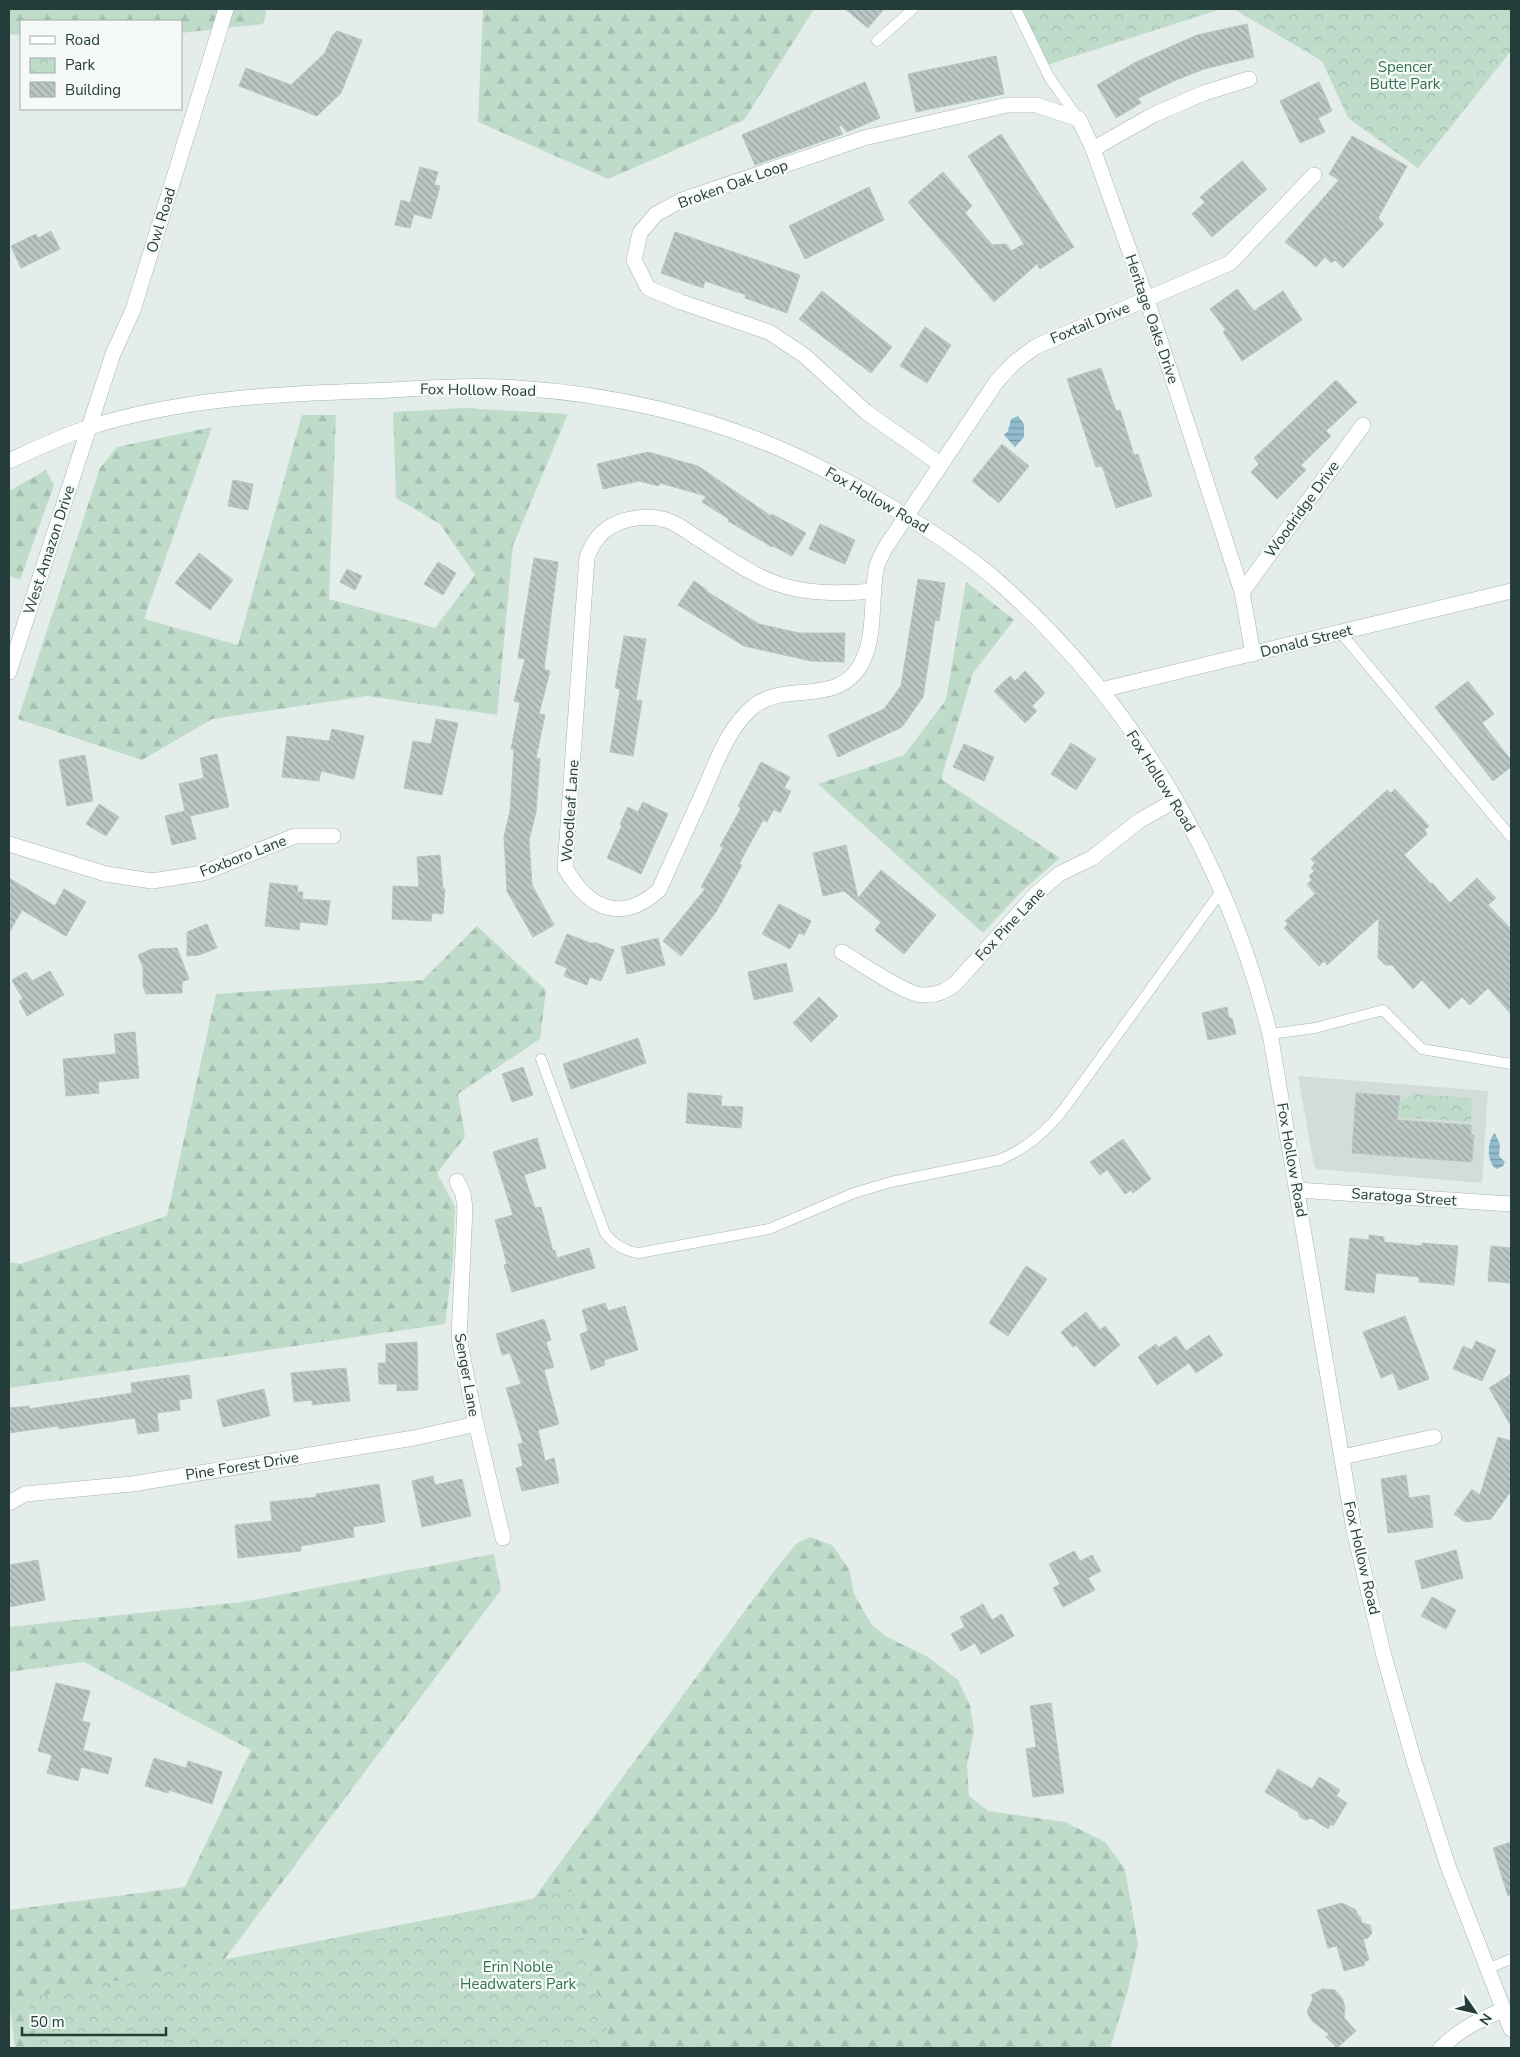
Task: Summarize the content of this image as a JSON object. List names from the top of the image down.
{
  "streets": {
    "street": [
      "Broken Oak Loop",
      "Owl Road",
      "Heritage Oaks Drive",
      "Foxtail Drive",
      "Fox Hollow Road",
      "Woodridge Drive",
      "West Amazon Drive",
      "Donald Street",
      "Woodleaf Lane",
      "Foxboro Lane",
      "Fox Pine Lane",
      "Saratoga Street",
      "Senger Lane",
      "Pine Forest Drive"
    ]
  },
  "crossings": [
    ["Broken Oak Loop", "Foxtail Drive"],
    ["Owl Road", "Fox Hollow Road"],
    ["Owl Road", "West Amazon Drive"],
    ["Heritage Oaks Drive", "Foxtail Drive"],
    ["Heritage Oaks Drive", "Woodridge Drive"],
    ["Heritage Oaks Drive", "Donald Street"],
    ["Foxtail Drive", "Fox Hollow Road"],
    ["Foxtail Drive", "Woodleaf Lane"],
    ["Fox Hollow Road", "West Amazon Drive"],
    ["Fox Hollow Road", "Donald Street"],
    ["Fox Hollow Road", "Woodleaf Lane"],
    ["Fox Hollow Road", "Fox Pine Lane"],
    ["Fox Hollow Road", "Saratoga Street"],
    ["Senger Lane", "Pine Forest Drive"]
  ],
  "parks": ["Spencer Butte Park", "Erin Noble Headwaters Park"],
  "legend": ["Road", "Park", "Building"],
  "scale_bar": "50 m",
  "north": "bottom right"
}
